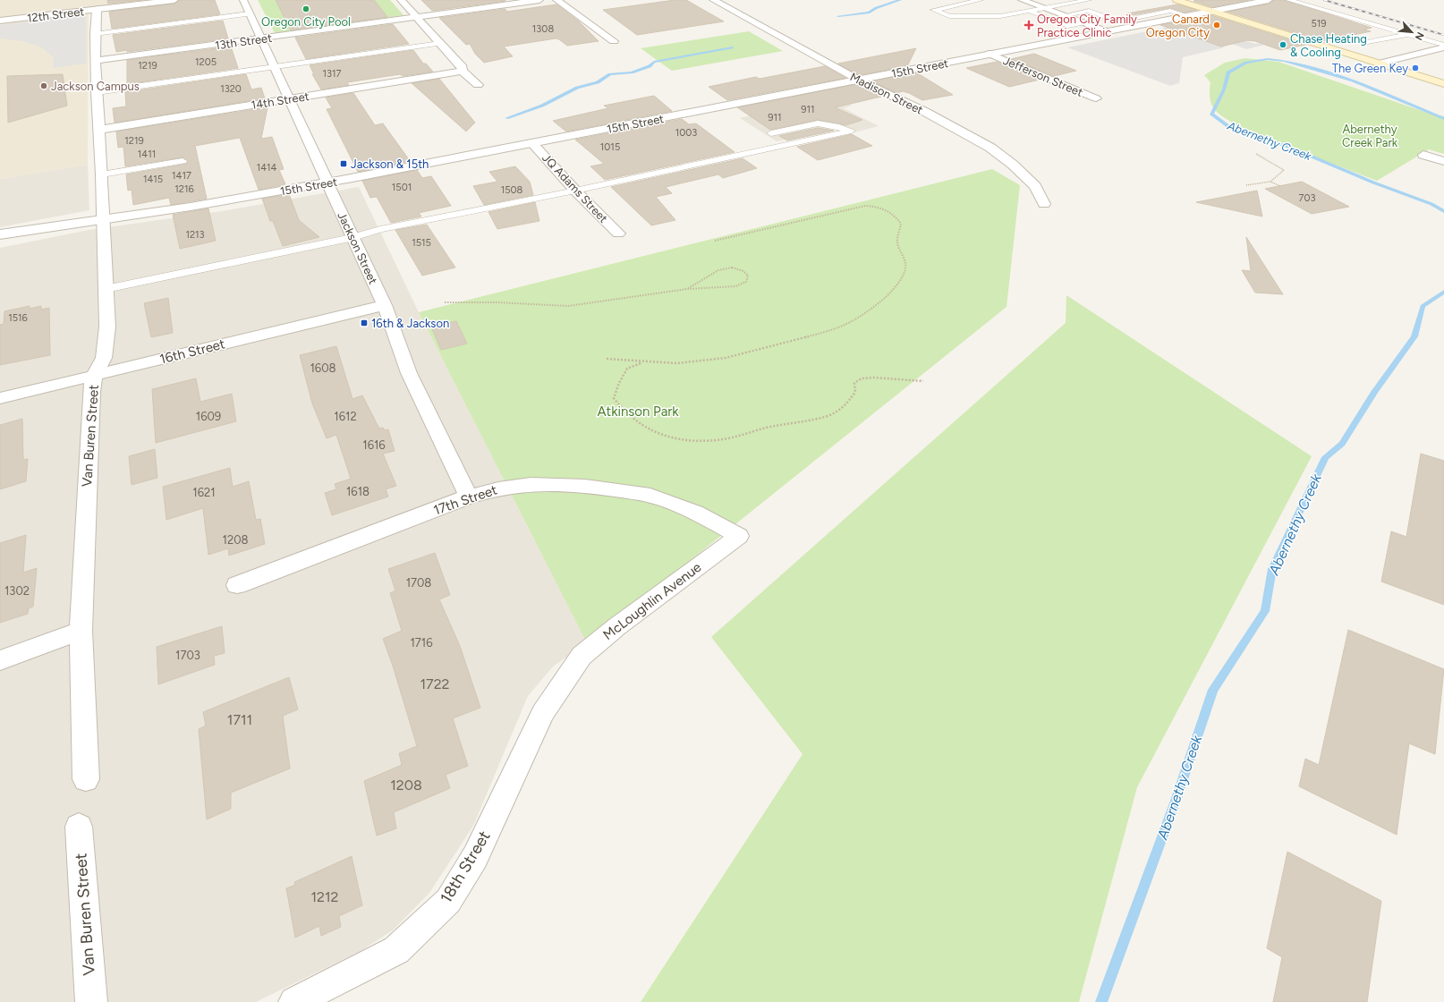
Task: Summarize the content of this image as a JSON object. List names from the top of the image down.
{
  "streets": {
    "street": [
      "12th Street",
      "13th Street",
      "15th Street",
      "Jefferson Street",
      "Madison Street",
      "14th Street",
      "JQ Adams Street",
      "Jackson Street",
      "16th Street",
      "Van Buren Street",
      "17th Street",
      "McLoughlin Avenue",
      "18th Street"
    ]
  },
  "crossings": [
    ["12th Street", "Van Buren Street"],
    ["13th Street", "Jackson Street"],
    ["13th Street", "Van Buren Street"],
    ["15th Street", "Jefferson Street"],
    ["15th Street", "Madison Street"],
    ["15th Street", "JQ Adams Street"],
    ["15th Street", "Jackson Street"],
    ["15th Street", "Van Buren Street"],
    ["14th Street", "Jackson Street"],
    ["14th Street", "Van Buren Street"],
    ["Jackson Street", "16th Street"],
    ["Jackson Street", "17th Street"],
    ["16th Street", "Van Buren Street"],
    ["17th Street", "McLoughlin Avenue"],
    ["McLoughlin Avenue", "18th Street"]
  ],
  "water": ["Abernethy Creek"],
  "parks": ["Abernethy Creek Park", "Atkinson Park"],
  "places": {
    "other": [
      "Oregon City Pool",
      "Canard Oregon City",
      "Chase Heating & Cooling",
      "The Green Key",
      "Jackson Campus"
    ],
    "health": ["Oregon City Family Practice Clinic"],
    "transit": ["Jackson & 15th", "16th & Jackson"]
  },
  "house_numbers": [
    "519",
    "1308",
    "1205",
    "1219",
    "1317",
    "1320",
    "911",
    "911",
    "1003",
    "1219",
    "1015",
    "1411",
    "1414",
    "1417",
    "1415",
    "1501",
    "1216",
    "1508",
    "703",
    "1213",
    "1515",
    "1516",
    "1608",
    "1609",
    "1612",
    "1616",
    "1618",
    "1621",
    "1208",
    "1708",
    "1302",
    "1716",
    "1703",
    "1722",
    "1711",
    "1208",
    "1212"
  ],
  "north": "bottom right"
}
